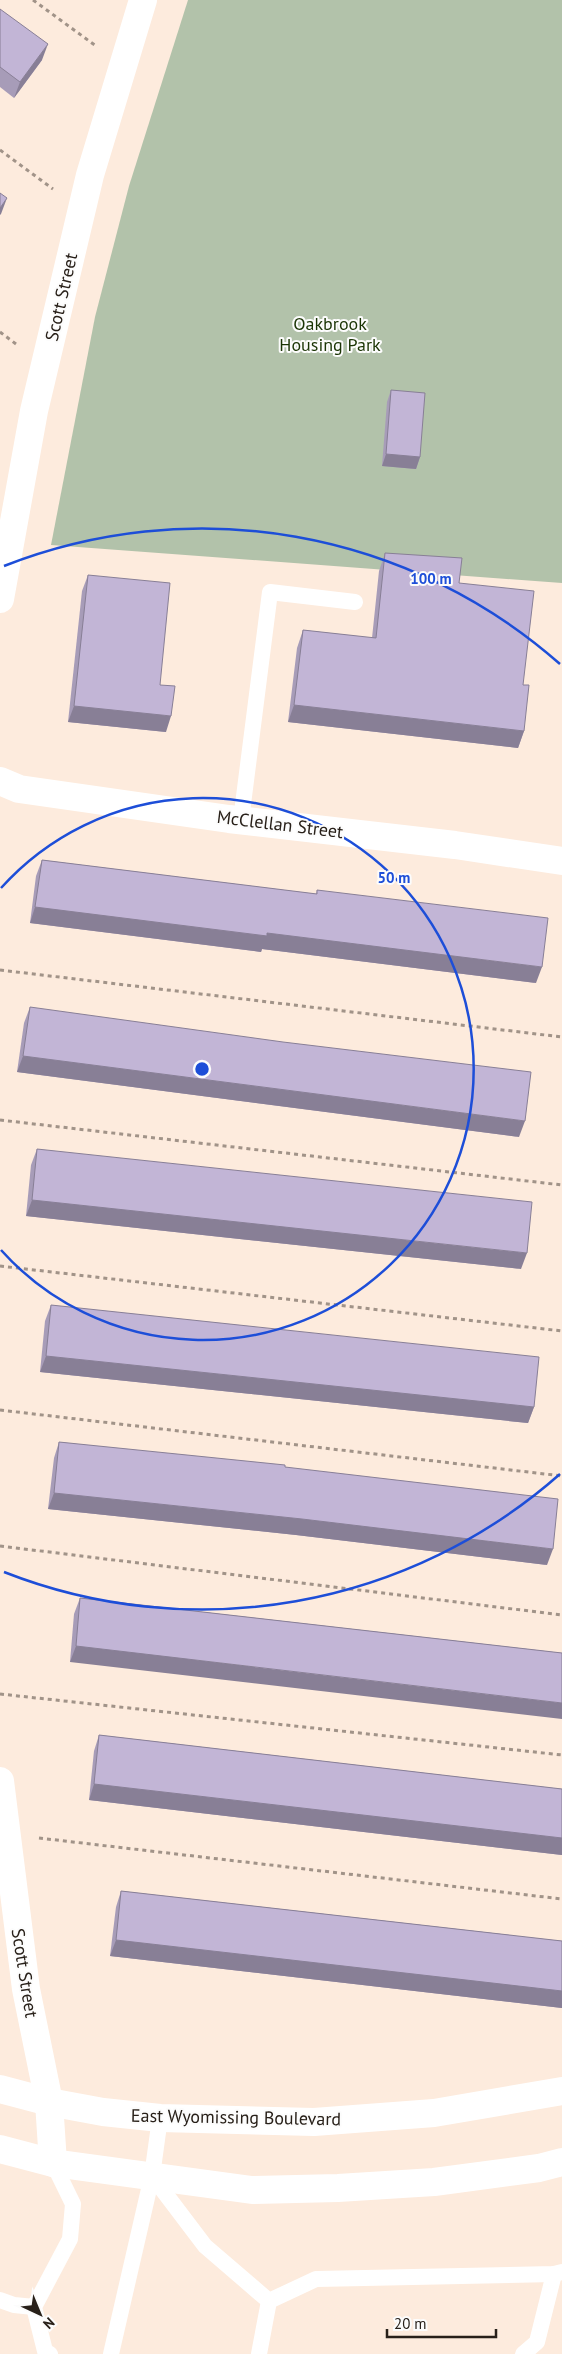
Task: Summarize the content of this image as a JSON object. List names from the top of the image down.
{
  "streets": {
    "street": ["Scott Street", "McClellan Street", "East Wyomissing Boulevard"]
  },
  "crossings": [
    ["Scott Street", "East Wyomissing Boulevard"]
  ],
  "parks": ["Oakbrook Housing Park"],
  "scale_bar": "20 m",
  "north": "bottom right",
  "rings": ["100 m", "50 m"]
}
